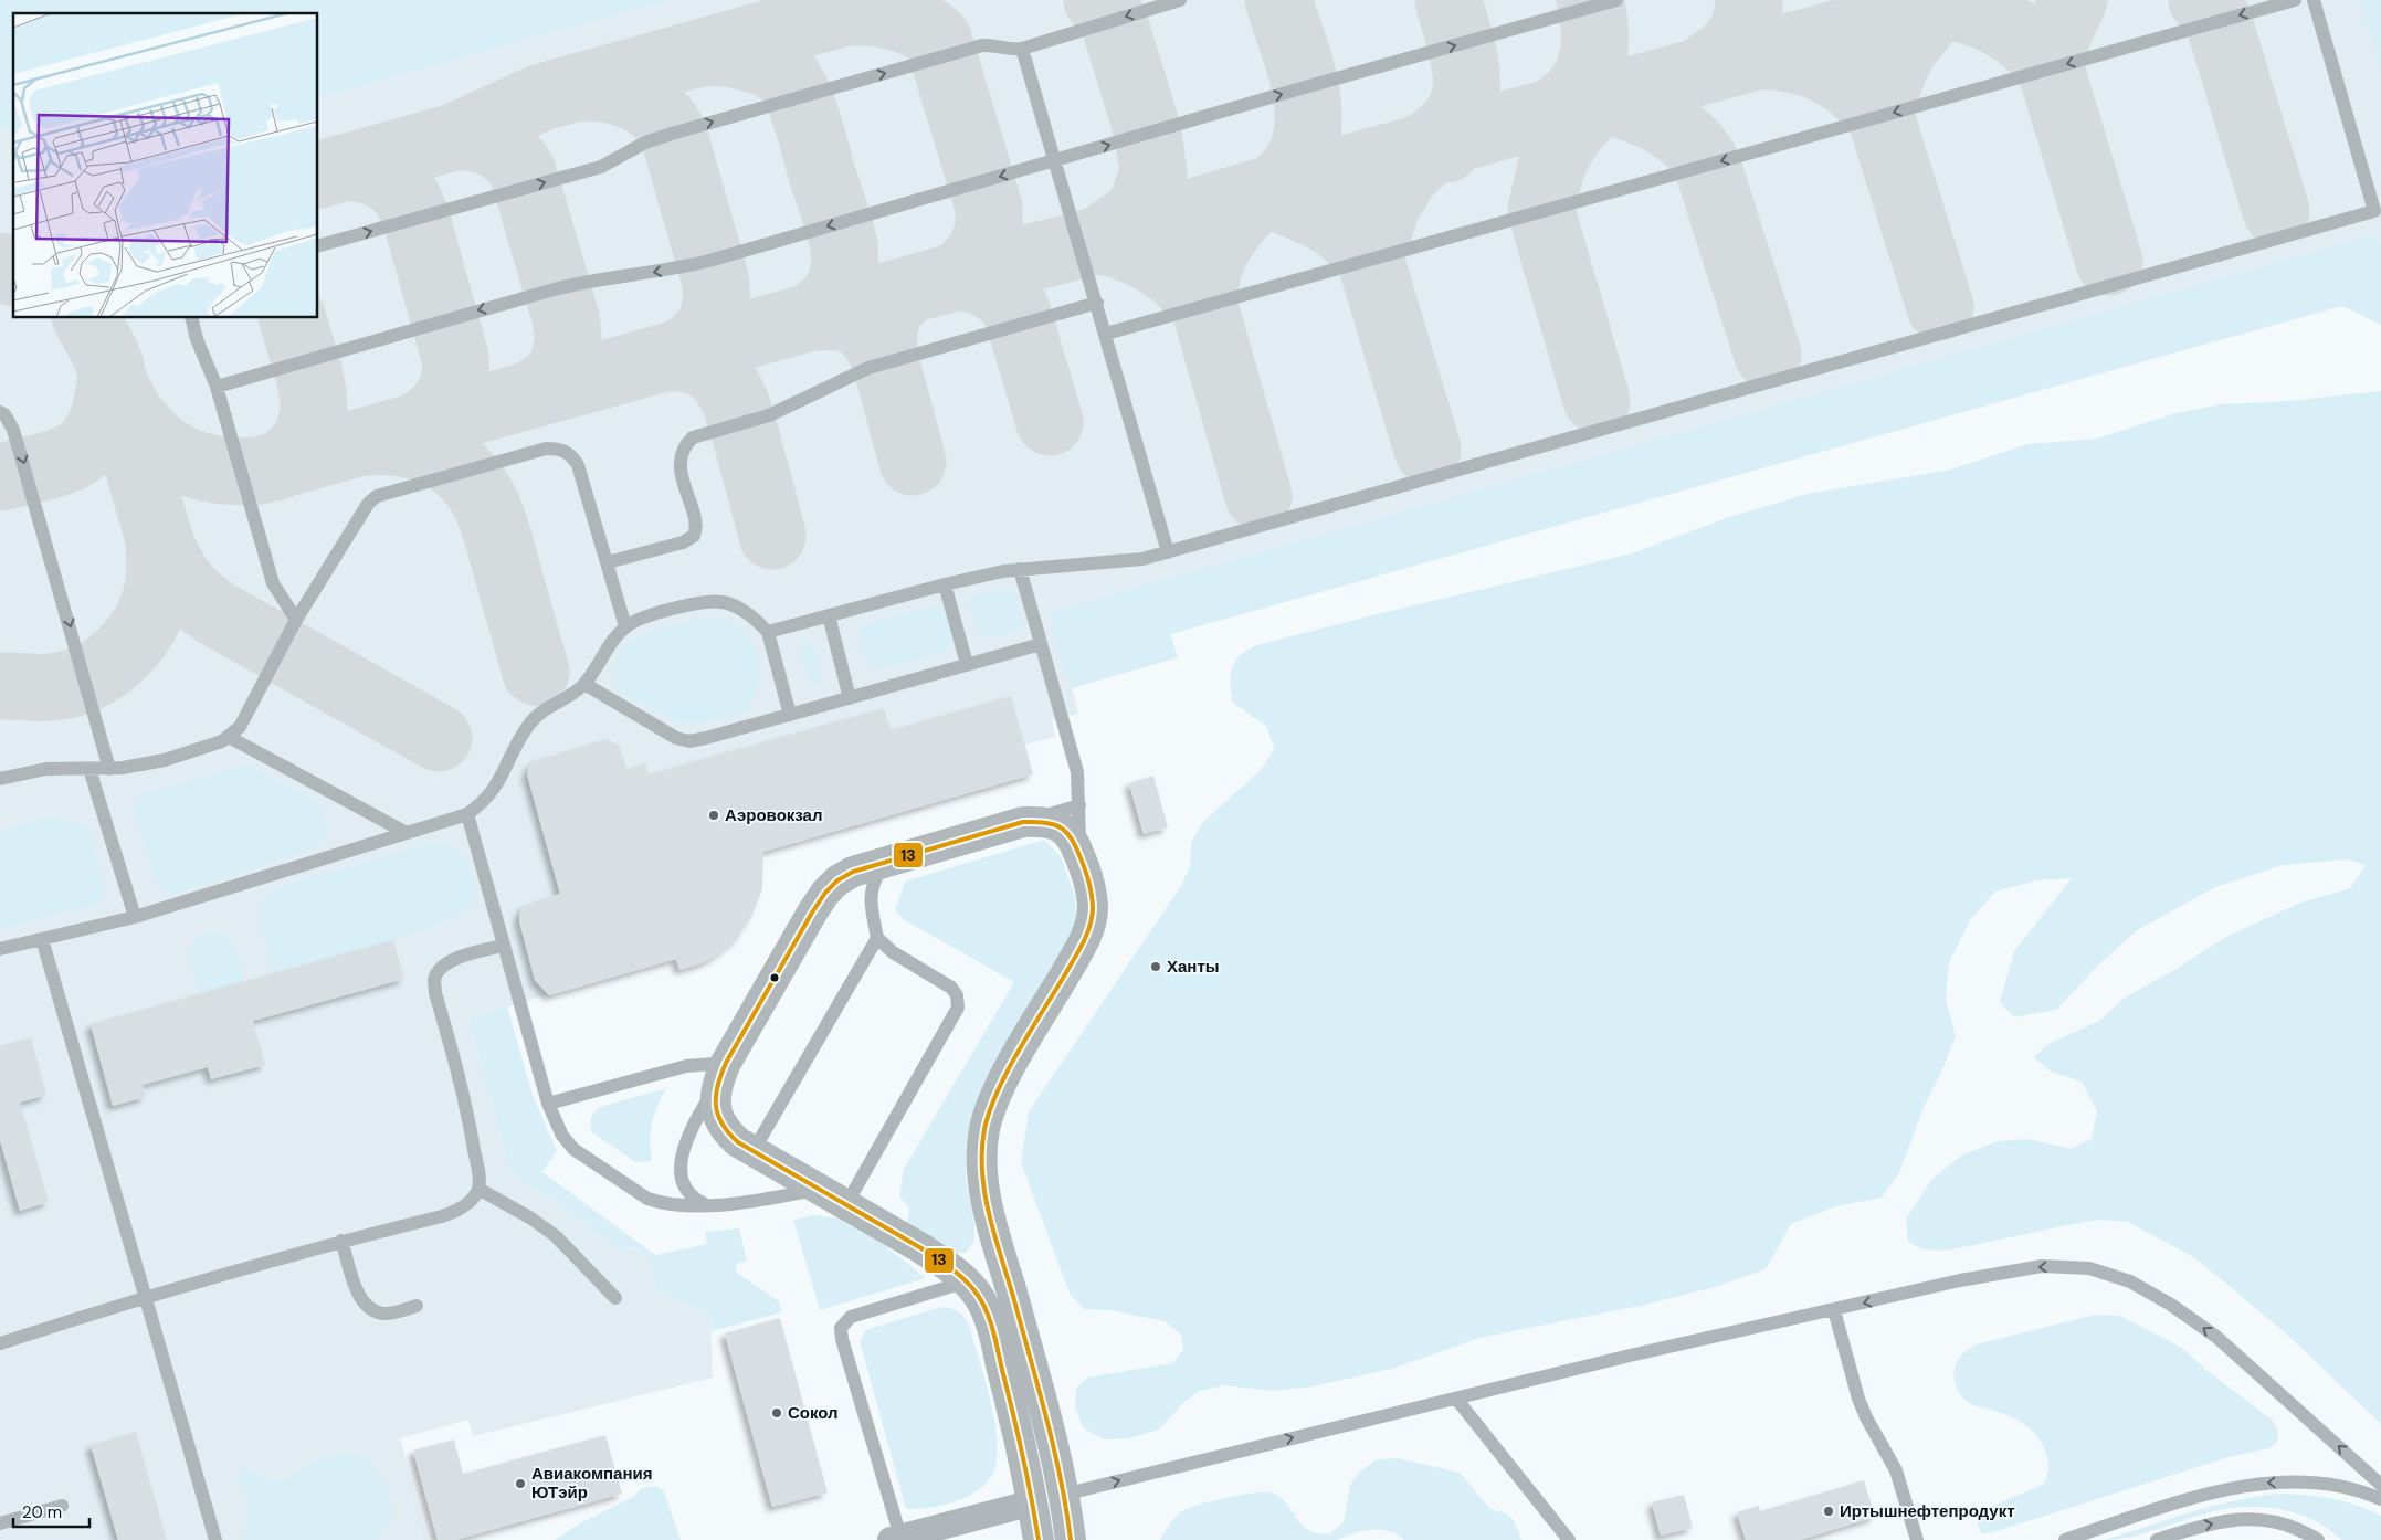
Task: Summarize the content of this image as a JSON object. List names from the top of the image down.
{
  "places": [
    "Аэровокзал",
    "Ханты",
    "Сокол",
    "Авиакомпания ЮТэйр",
    "Иртышнефтепродукт"
  ],
  "lines": ["transit line 13"],
  "scale_bar": "20 m"
}
